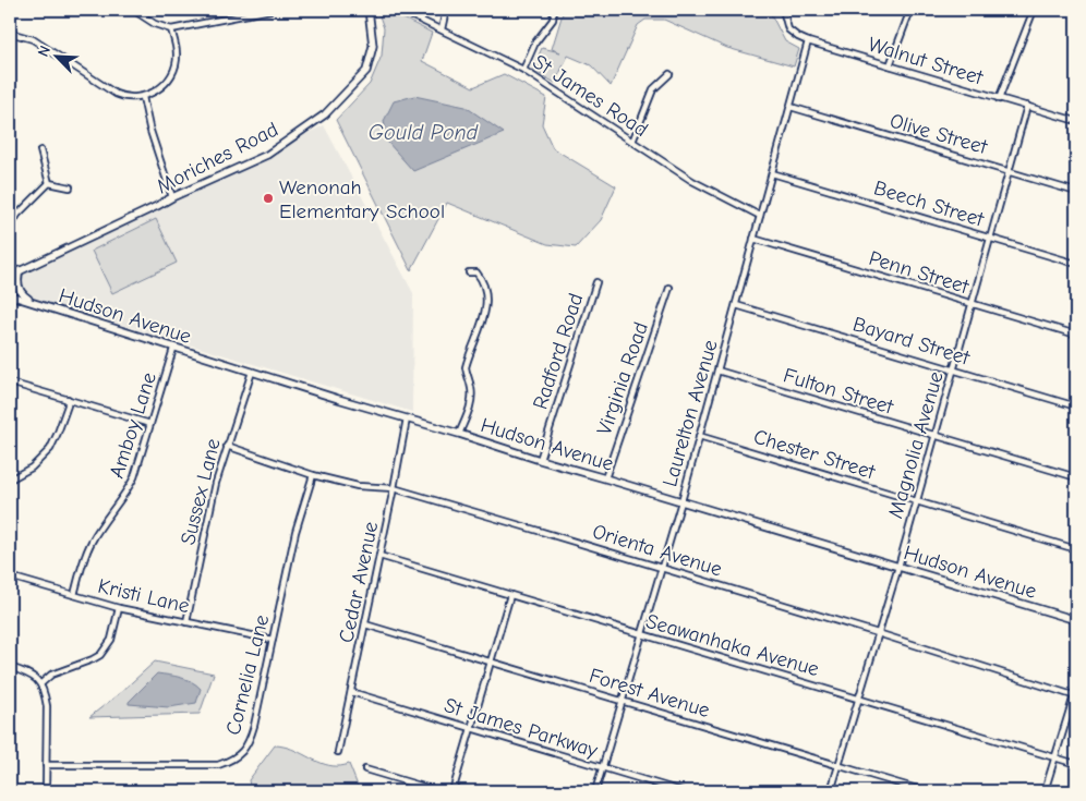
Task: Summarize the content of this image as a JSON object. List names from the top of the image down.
{
  "streets": {
    "street": [
      "Walnut Street",
      "St James Road",
      "Olive Street",
      "Moriches Road",
      "Beech Street",
      "Penn Street",
      "Hudson Avenue",
      "Bayard Street",
      "Radford Road",
      "Virginia Road",
      "Fulton Street",
      "Laurelton Avenue",
      "Amboy Lane",
      "Magnolia Avenue",
      "Chester Street",
      "Sussex Lane",
      "Orienta Avenue",
      "Cedar Avenue",
      "Kristi Lane",
      "Seawanhaka Avenue",
      "Cornelia Lane",
      "Forest Avenue",
      "St James Parkway"
    ]
  },
  "crossings": [
    ["Walnut Street", "Laurelton Avenue"],
    ["Walnut Street", "Magnolia Avenue"],
    ["St James Road", "Laurelton Avenue"],
    ["Olive Street", "Laurelton Avenue"],
    ["Olive Street", "Magnolia Avenue"],
    ["Beech Street", "Laurelton Avenue"],
    ["Beech Street", "Magnolia Avenue"],
    ["Penn Street", "Laurelton Avenue"],
    ["Penn Street", "Magnolia Avenue"],
    ["Hudson Avenue", "Radford Road"],
    ["Hudson Avenue", "Virginia Road"],
    ["Hudson Avenue", "Laurelton Avenue"],
    ["Hudson Avenue", "Amboy Lane"],
    ["Hudson Avenue", "Magnolia Avenue"],
    ["Hudson Avenue", "Sussex Lane"],
    ["Hudson Avenue", "Cedar Avenue"],
    ["Bayard Street", "Laurelton Avenue"],
    ["Bayard Street", "Magnolia Avenue"],
    ["Fulton Street", "Laurelton Avenue"],
    ["Fulton Street", "Magnolia Avenue"],
    ["Laurelton Avenue", "Chester Street"],
    ["Laurelton Avenue", "Orienta Avenue"],
    ["Laurelton Avenue", "Seawanhaka Avenue"],
    ["Laurelton Avenue", "Forest Avenue"],
    ["Laurelton Avenue", "St James Parkway"],
    ["Amboy Lane", "Kristi Lane"],
    ["Magnolia Avenue", "Chester Street"],
    ["Magnolia Avenue", "Orienta Avenue"],
    ["Magnolia Avenue", "Seawanhaka Avenue"],
    ["Magnolia Avenue", "Forest Avenue"],
    ["Sussex Lane", "Orienta Avenue"],
    ["Sussex Lane", "Kristi Lane"],
    ["Orienta Avenue", "Cedar Avenue"],
    ["Orienta Avenue", "Cornelia Lane"],
    ["Cedar Avenue", "Seawanhaka Avenue"],
    ["Cedar Avenue", "Forest Avenue"],
    ["Cedar Avenue", "St James Parkway"],
    ["Kristi Lane", "Cornelia Lane"]
  ],
  "water": ["Gould Pond"],
  "places": ["Wenonah Elementary School"],
  "north": "top left"
}
